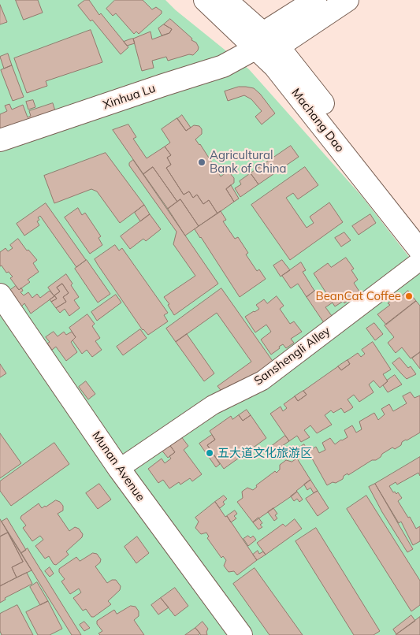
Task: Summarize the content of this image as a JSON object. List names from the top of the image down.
{
  "streets": {
    "main road": ["Xinhua Lu", "Machang Dao", "Munan Avenue"],
    "street": ["Sanshengli Alley"]
  },
  "crossings": [
    ["Xinhua Lu", "Machang Dao"],
    ["Sanshengli Alley", "Munan Avenue"]
  ],
  "places": ["Agricultural Bank of China", "BeanCat Coffee", "五大道文化旅游区"]
}
